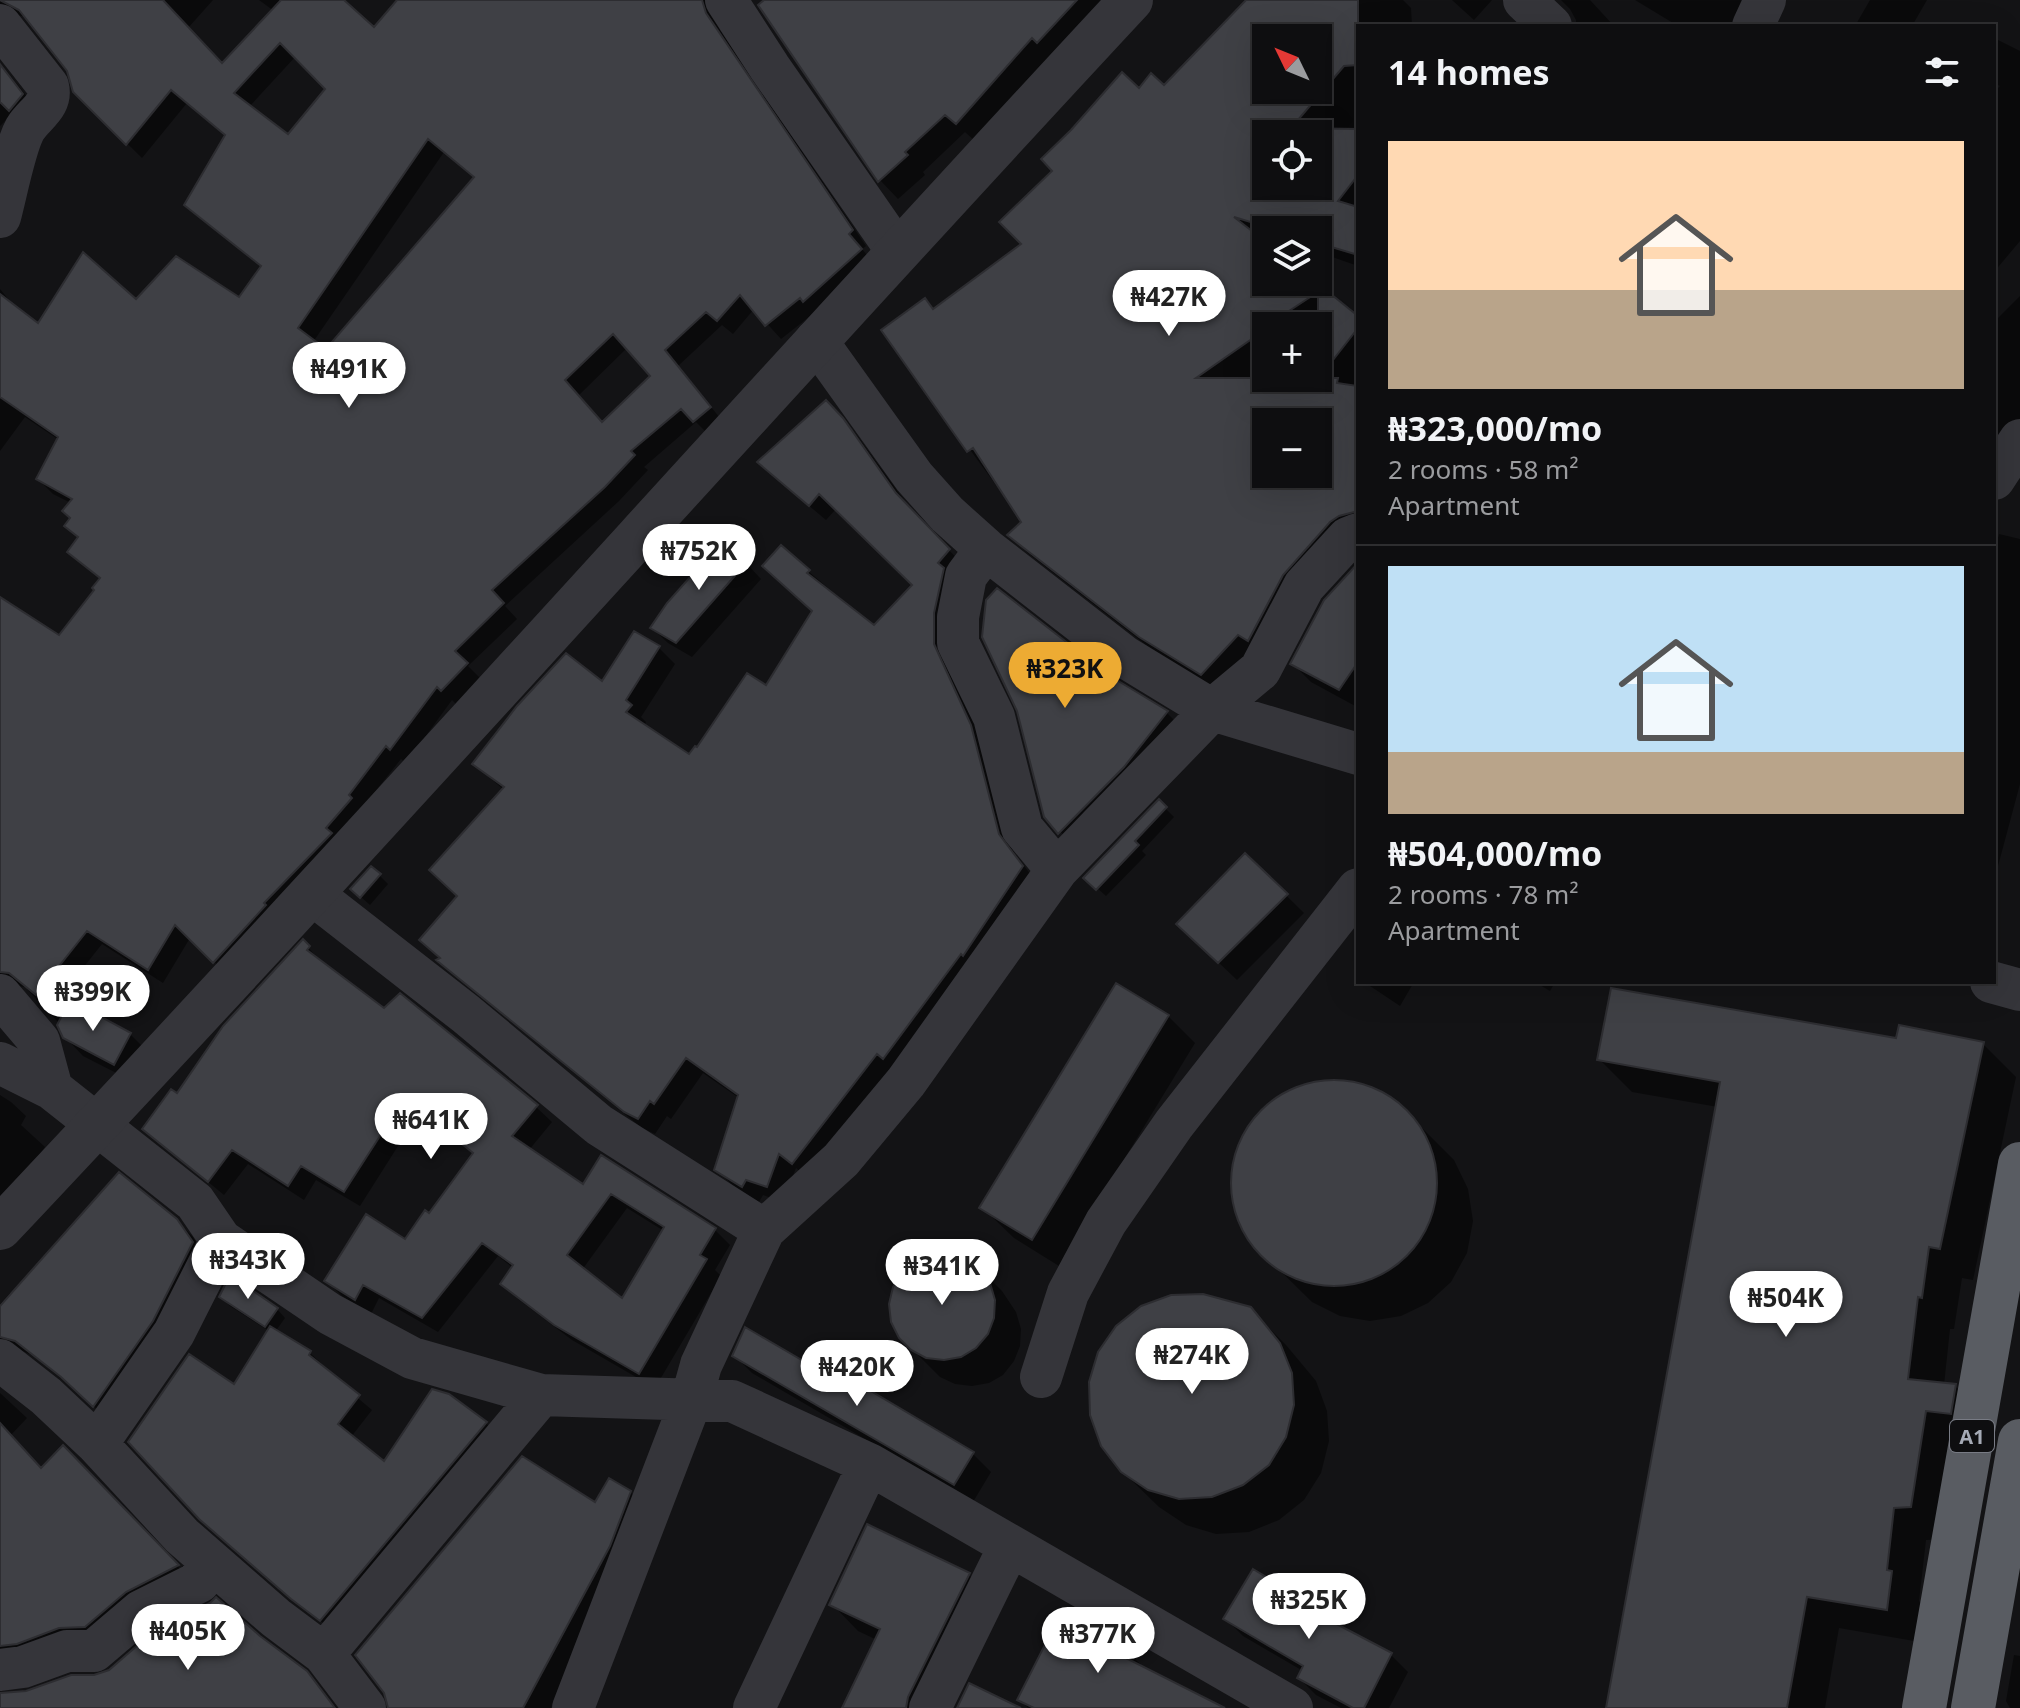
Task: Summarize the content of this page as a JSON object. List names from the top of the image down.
{
  "streets": {
    "highway": ["A1"]
  },
  "north": "top left",
  "page": {
    "map_buttons": ["+", "−"],
    "heading": "14 homes",
    "list": [
      {
        "name": "₦323,000/mo",
        "note": "2 rooms · 58 m² · Apartment"
      },
      {
        "name": "₦504,000/mo",
        "note": "2 rooms · 78 m² · Apartment"
      }
    ],
    "price": [
      "₦427K",
      "₦491K",
      "₦752K",
      "₦323K",
      "₦399K",
      "₦641K",
      "₦343K",
      "₦341K",
      "₦504K",
      "₦274K",
      "₦420K",
      "₦325K",
      "₦405K",
      "₦377K"
    ]
  }
}
